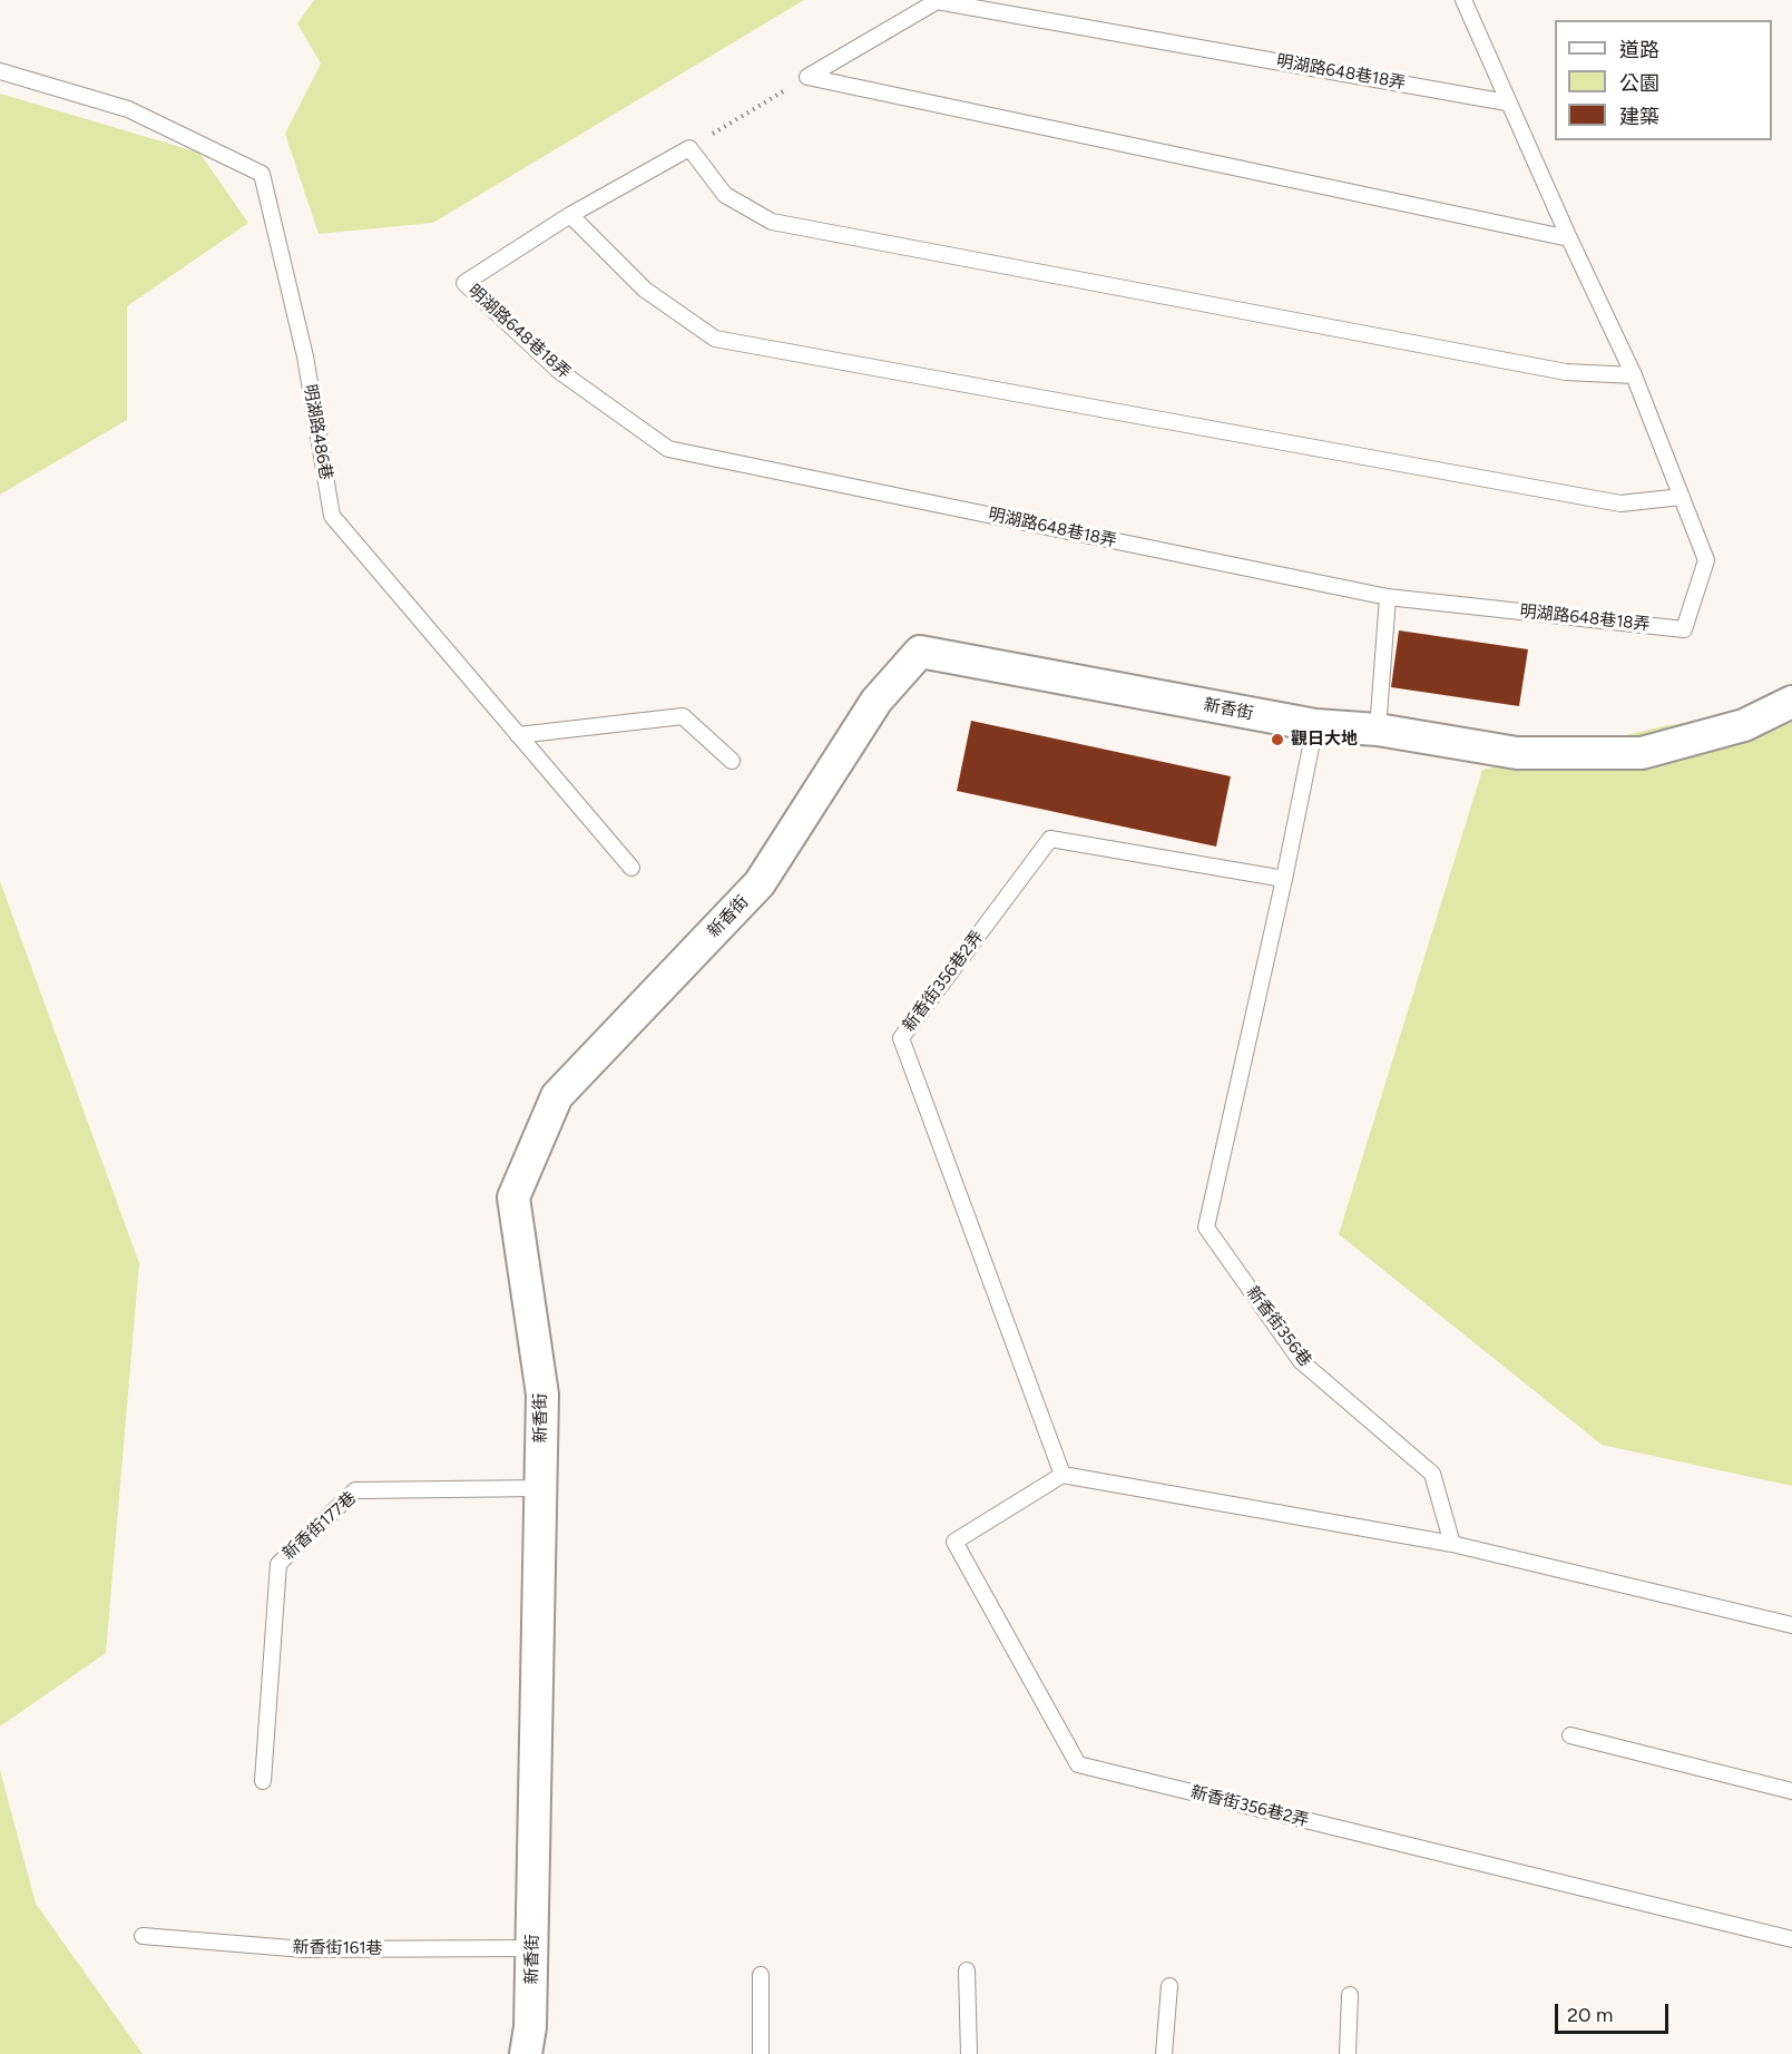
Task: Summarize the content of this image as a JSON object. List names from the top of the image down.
{
  "streets": {
    "street": ["新香街"],
    "lane": [
      "明湖路648巷18弄",
      "明湖路486巷",
      "新香街356巷2弄",
      "新香街356巷",
      "新香街177巷",
      "新香街161巷"
    ]
  },
  "crossings": [
    ["新香街", "新香街356巷"],
    ["新香街", "新香街177巷"],
    ["新香街", "新香街161巷"],
    ["新香街356巷2弄", "新香街356巷"]
  ],
  "places": ["觀日大地"],
  "legend": ["道路", "公園", "建築"],
  "scale_bar": "20 m"
}
